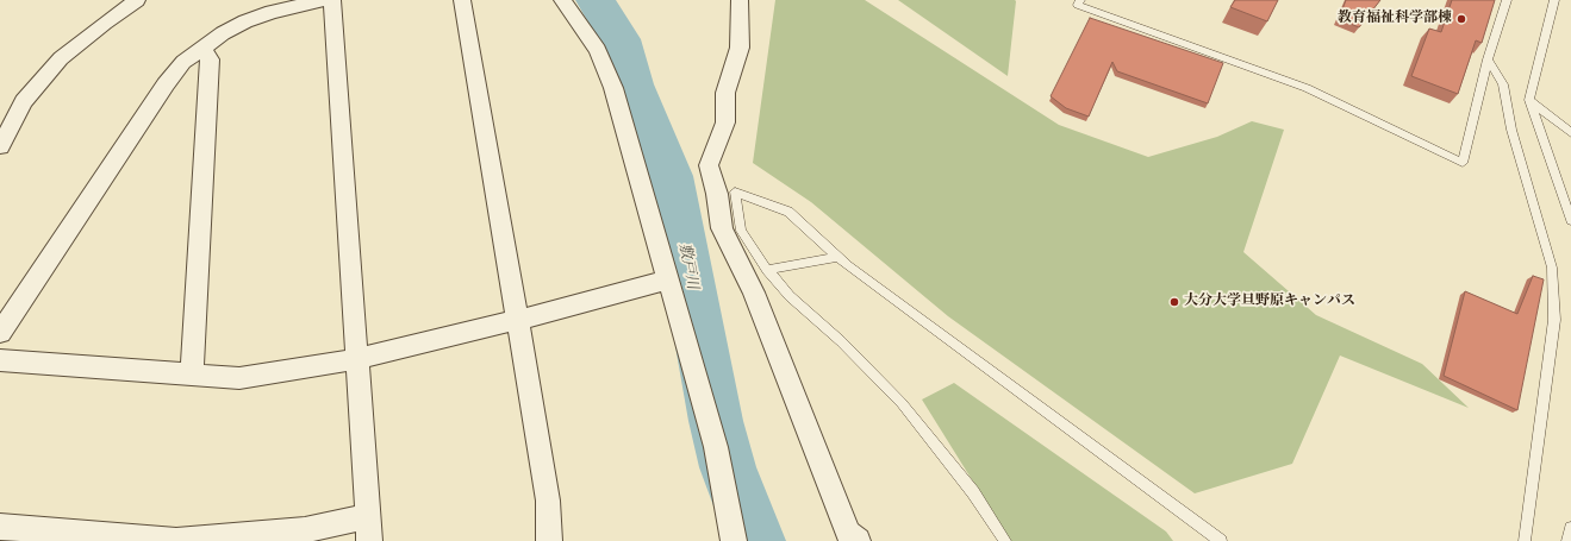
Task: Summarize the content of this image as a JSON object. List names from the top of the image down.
{
  "water": ["敷戸川"],
  "places": ["教育福祉科学部棟", "大分大学旦野原キャンパス"]
}
